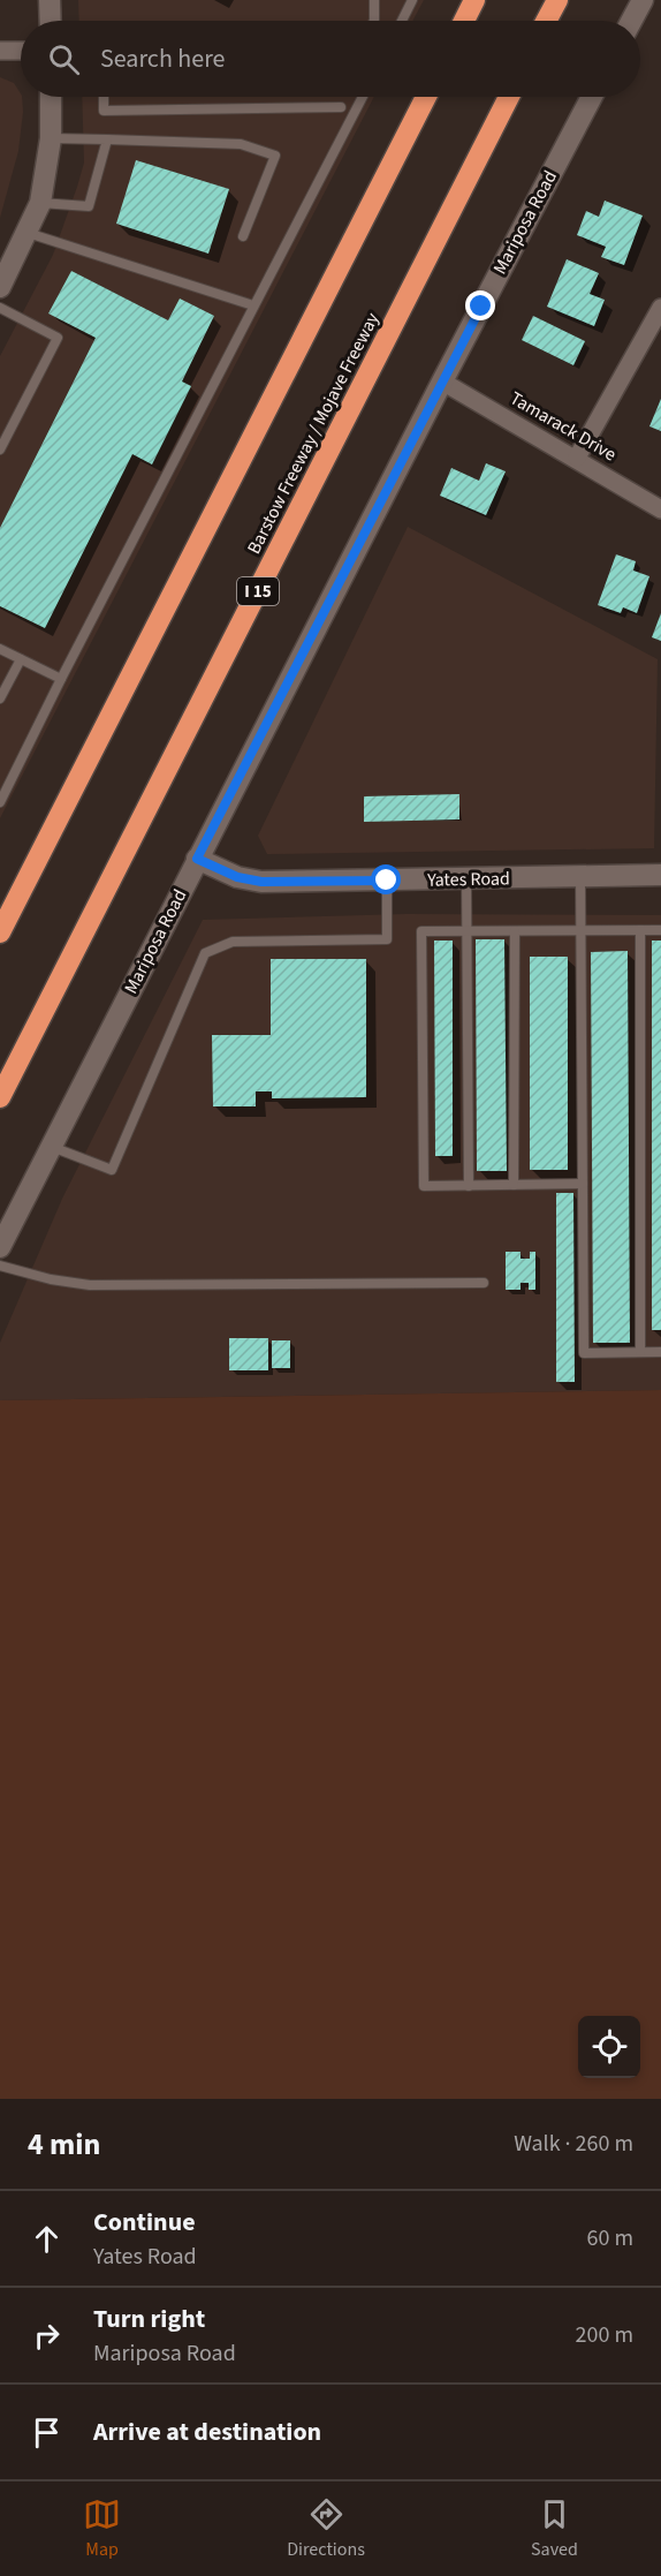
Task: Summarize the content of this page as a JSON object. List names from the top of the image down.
{
  "streets": {
    "highway": ["Barstow Freeway / Mojave Freeway", "I 15"],
    "main road": ["Mariposa Road", "Yates Road"],
    "street": ["Tamarack Drive"]
  },
  "crossings": [
    ["Mariposa Road", "Tamarack Drive"],
    ["Mariposa Road", "Yates Road"]
  ],
  "page": {
    "search": "Search here",
    "heading": ["4 min", "Walk · 260 m"],
    "list": [
      ["Continue", "Yates Road", "60 m"],
      ["Turn right", "Mariposa Road", "200 m"],
      "Arrive at destination"
    ],
    "nav": ["Map", "Directions", "Saved"]
  }
}
